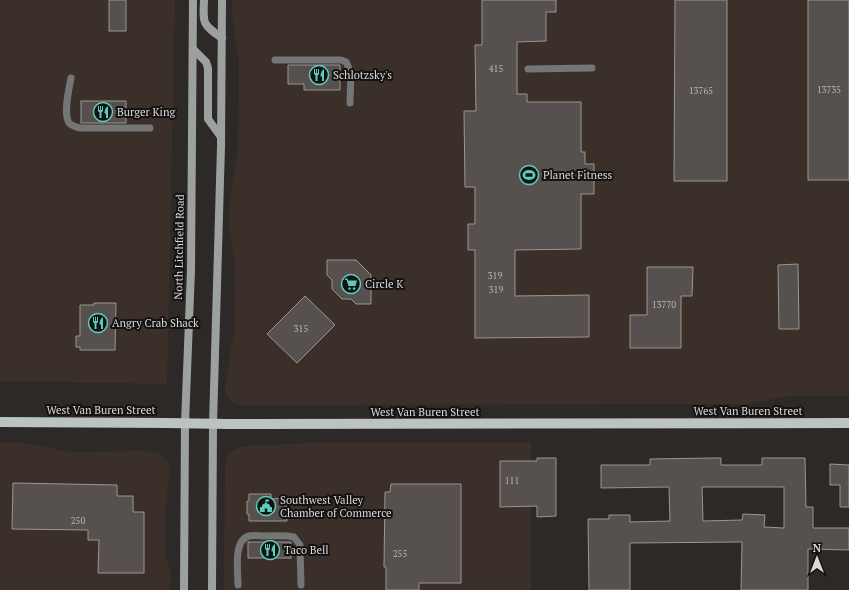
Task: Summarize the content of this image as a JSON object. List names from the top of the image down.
{
  "streets": {
    "main road": ["North Litchfield Road", "West Van Buren Street"]
  },
  "crossings": [
    ["North Litchfield Road", "West Van Buren Street"]
  ],
  "places": {
    "restaurant": [
      "Schlotzsky's",
      "Burger King",
      "Angry Crab Shack",
      "Taco Bell"
    ],
    "sports": ["Planet Fitness"],
    "supermarket": ["Circle K"],
    "public building": ["Southwest Valley Chamber of Commerce"]
  },
  "house_numbers": [
    "415",
    "13735",
    "13765",
    "319",
    "319",
    "13770",
    "315",
    "111",
    "250",
    "255"
  ],
  "north": "top"
}
